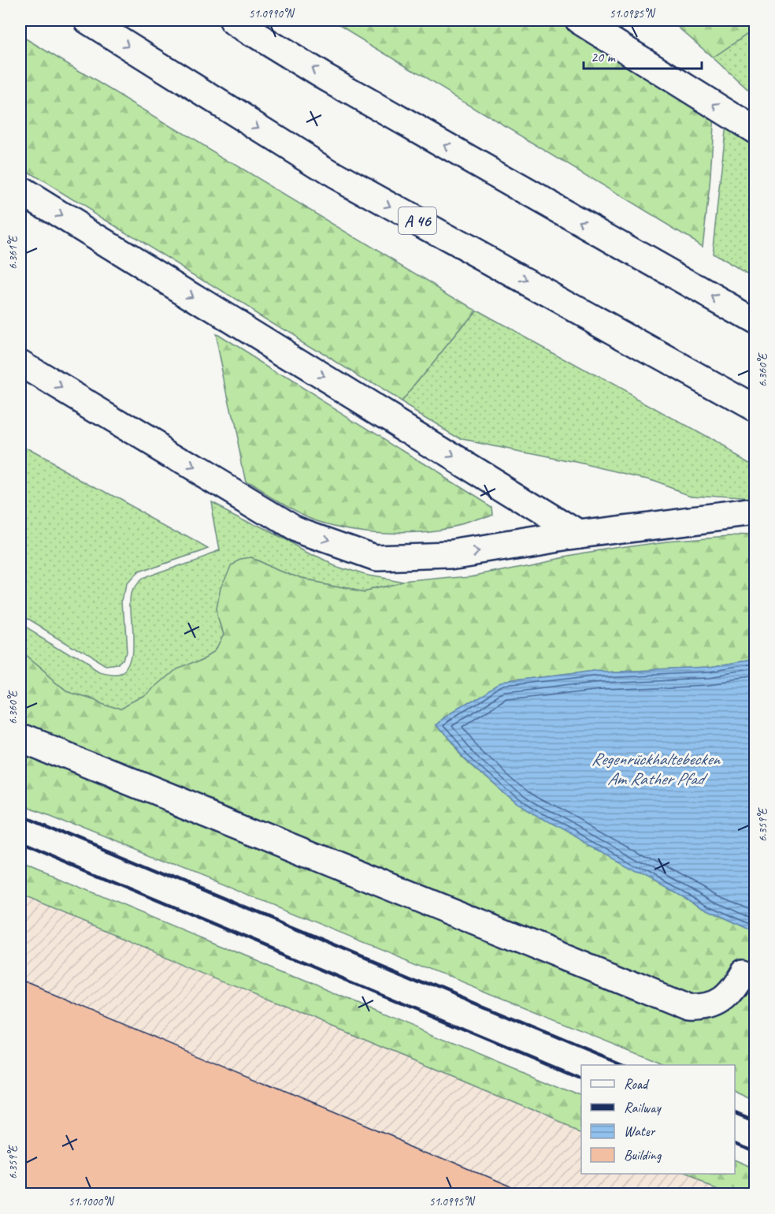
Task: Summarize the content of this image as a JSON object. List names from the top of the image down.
{
  "streets": {
    "main road": ["A 46"]
  },
  "water": ["Regenrückhaltebecken Am Rather Pfad"],
  "legend": [
    "Road",
    "Railway",
    "Water",
    "Building"
  ],
  "scale_bar": "20 m",
  "coordinates": [
    "51.0990°N",
    "51.0985°N",
    "6.361°E",
    "6.360°E",
    "6.359°E",
    "51.1000°N",
    "51.0995°N"
  ]
}
